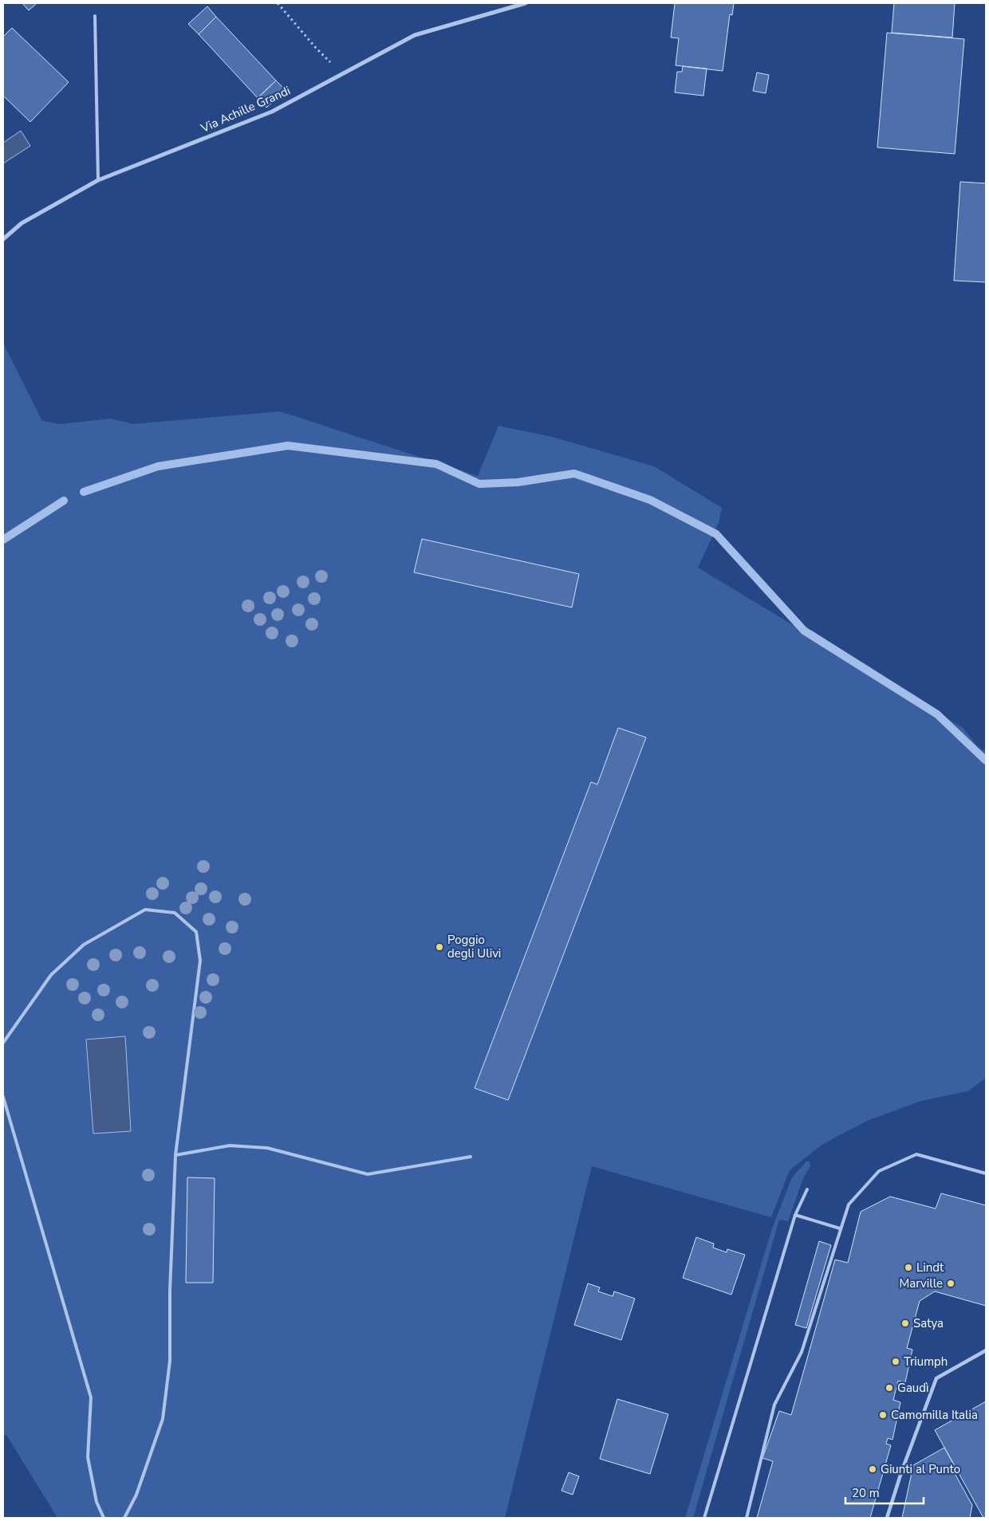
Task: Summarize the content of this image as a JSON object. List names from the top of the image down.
{
  "streets": {
    "street": ["Via Achille Grandi"]
  },
  "places": [
    "Poggio degli Ulivi",
    "Lindt",
    "Marville",
    "Satya",
    "Triumph",
    "Gaudì",
    "Camomilla Italia",
    "Giunti al Punto"
  ],
  "scale_bar": "20 m"
}
